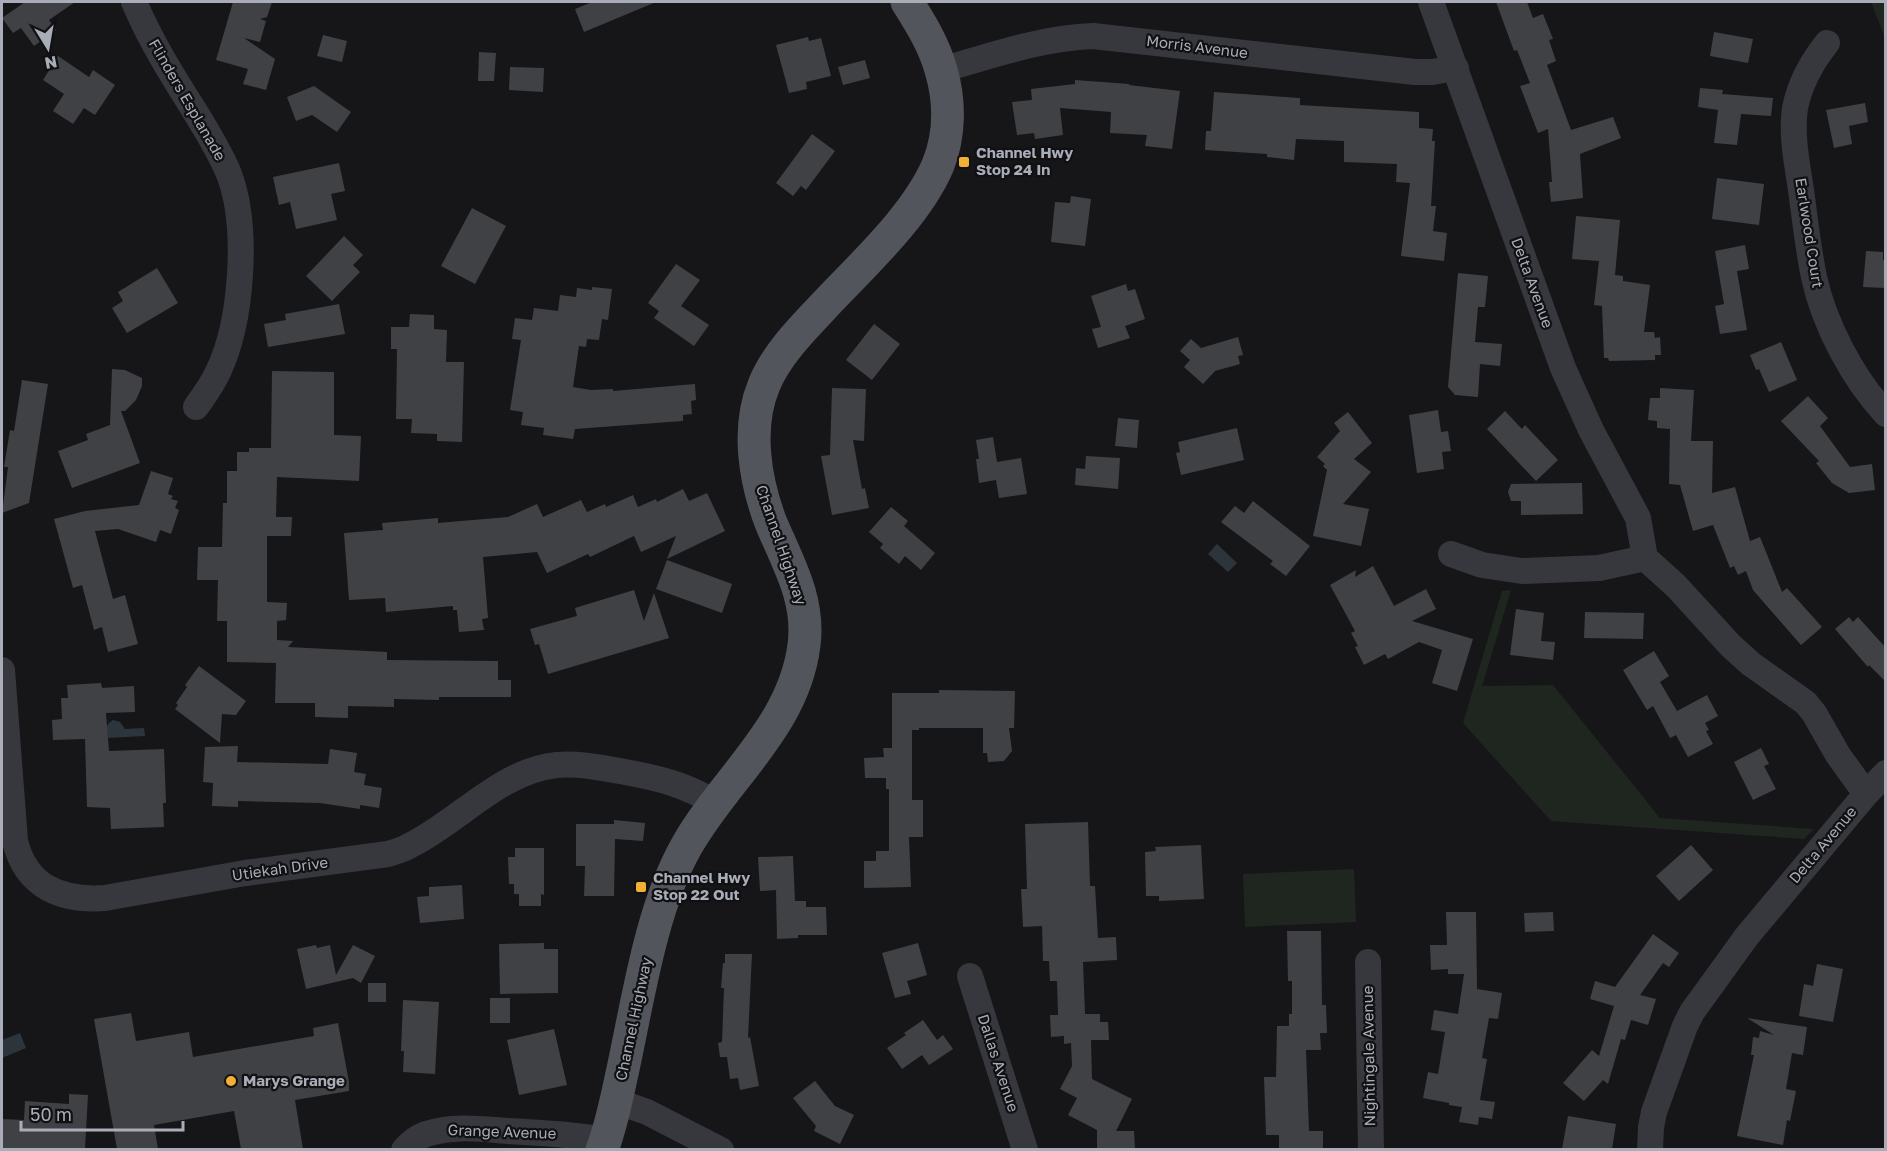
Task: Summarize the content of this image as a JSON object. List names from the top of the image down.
{
  "streets": {
    "main road": ["Channel Highway"],
    "street": [
      "Morris Avenue",
      "Flinders Esplanade",
      "Earlwood Court",
      "Delta Avenue",
      "Utiekah Drive",
      "Nightingale Avenue",
      "Dallas Avenue",
      "Grange Avenue"
    ]
  },
  "crossings": [
    ["Morris Avenue", "Delta Avenue"],
    ["Morris Avenue", "Channel Highway"],
    ["Channel Highway", "Utiekah Drive"],
    ["Channel Highway", "Grange Avenue"]
  ],
  "places": {
    "transit": ["Channel Hwy Stop 24 In", "Channel Hwy Stop 22 Out"],
    "other": ["Marys Grange"]
  },
  "scale_bar": "50 m",
  "north": "bottom"
}
